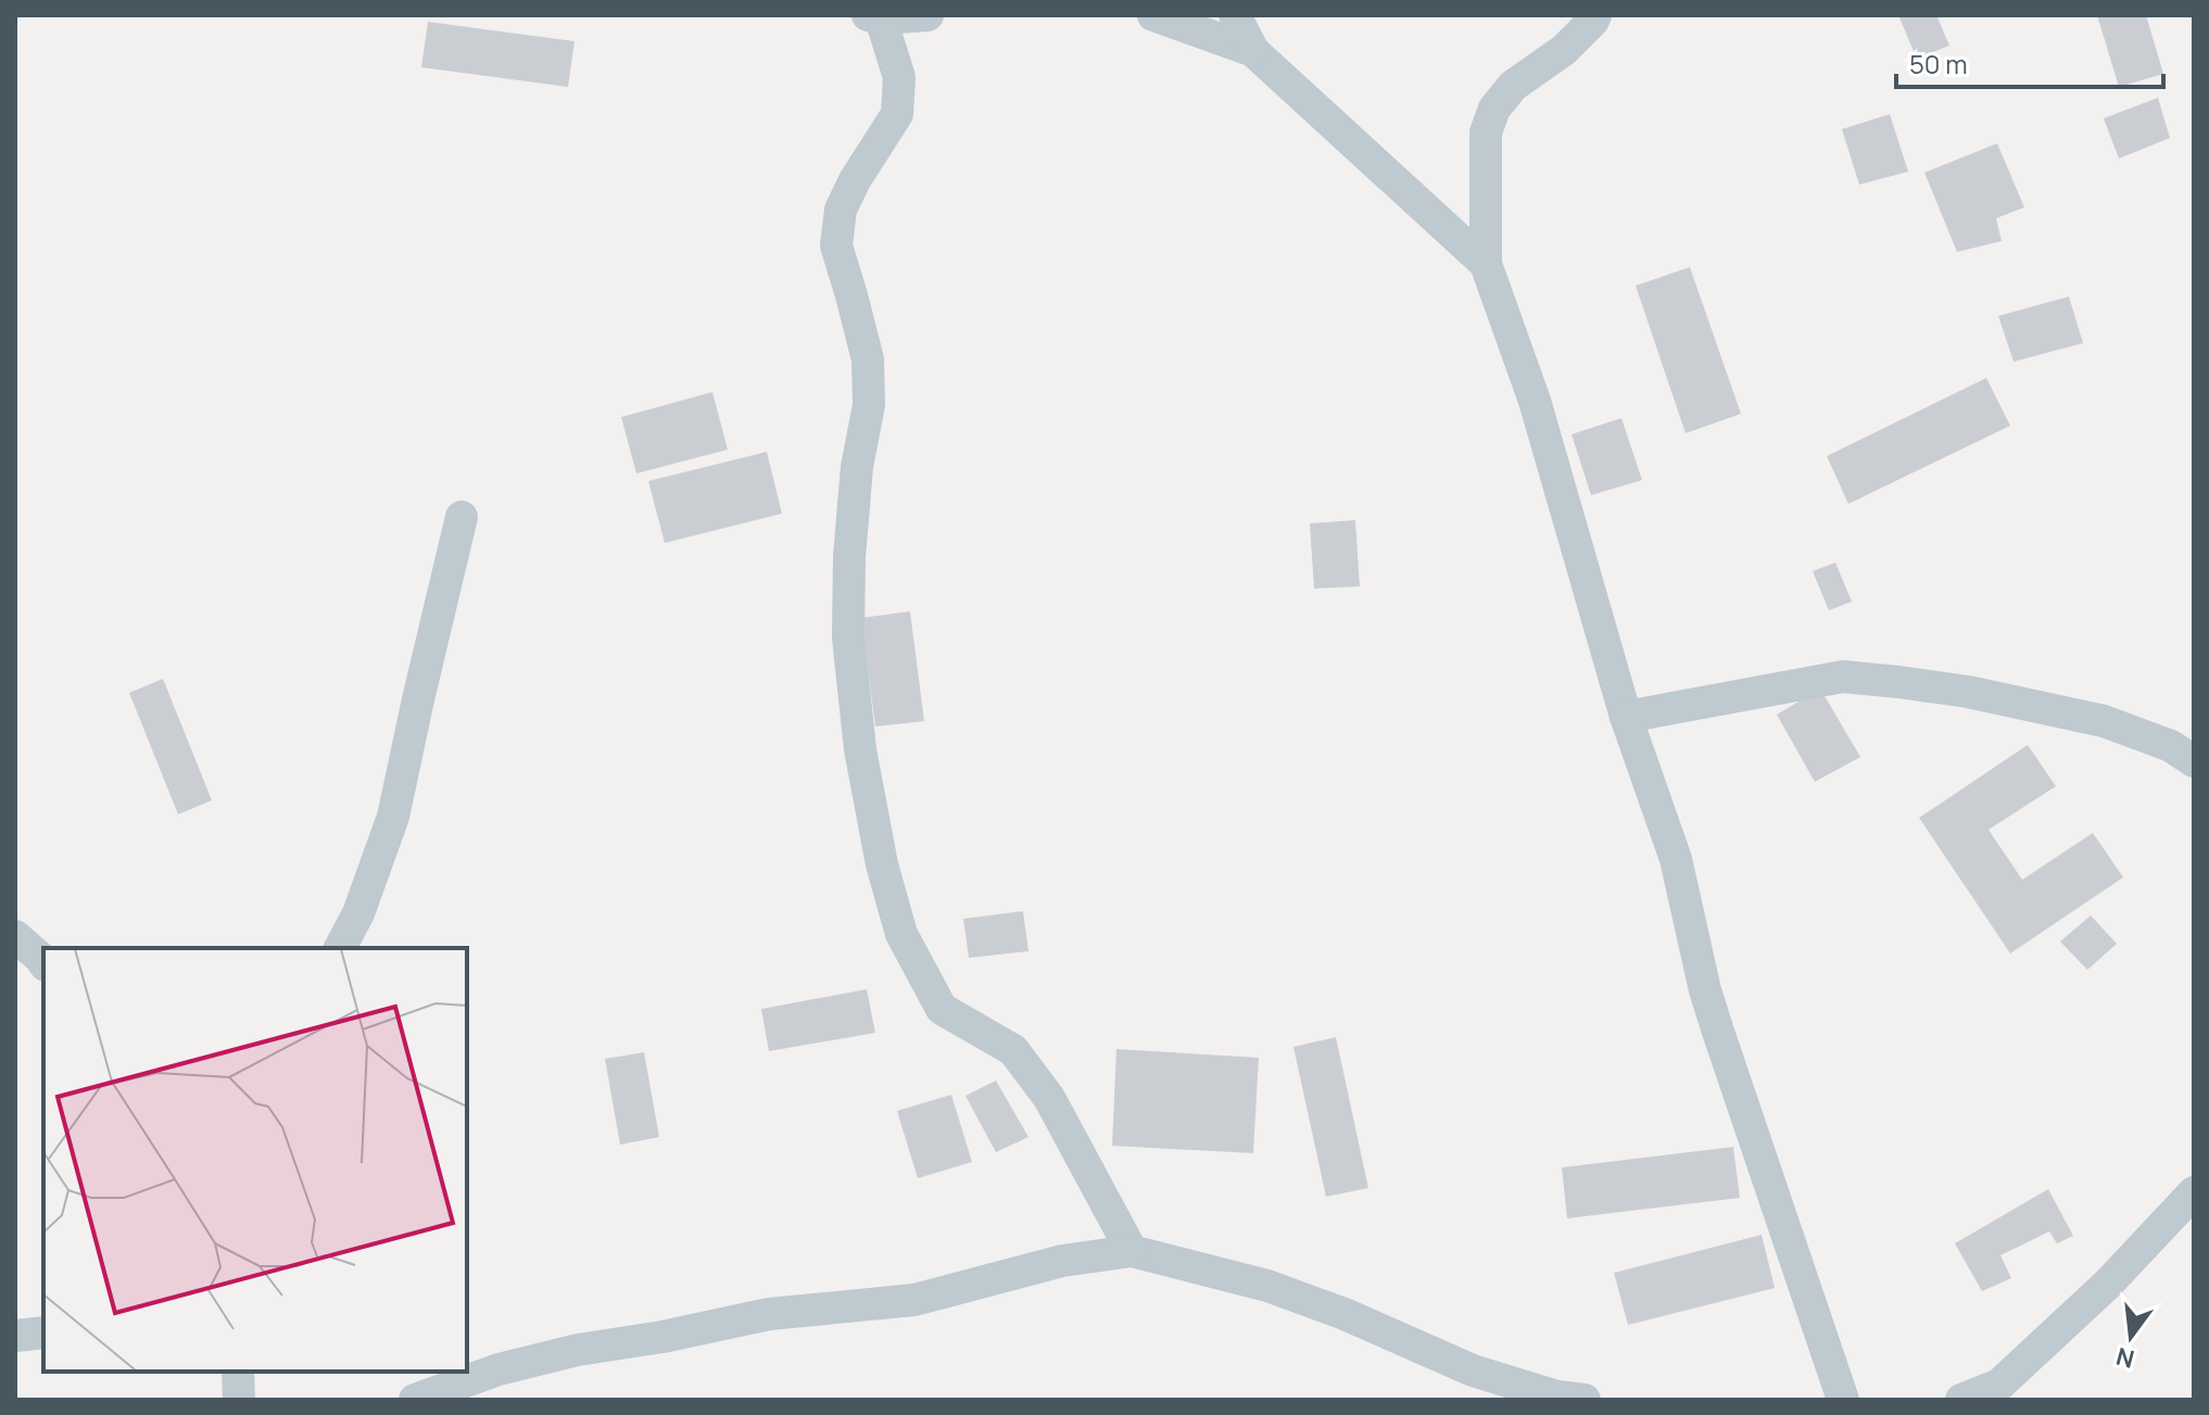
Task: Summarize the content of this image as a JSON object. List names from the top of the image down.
{
  "scale_bar": "50 m",
  "north": "bottom"
}
